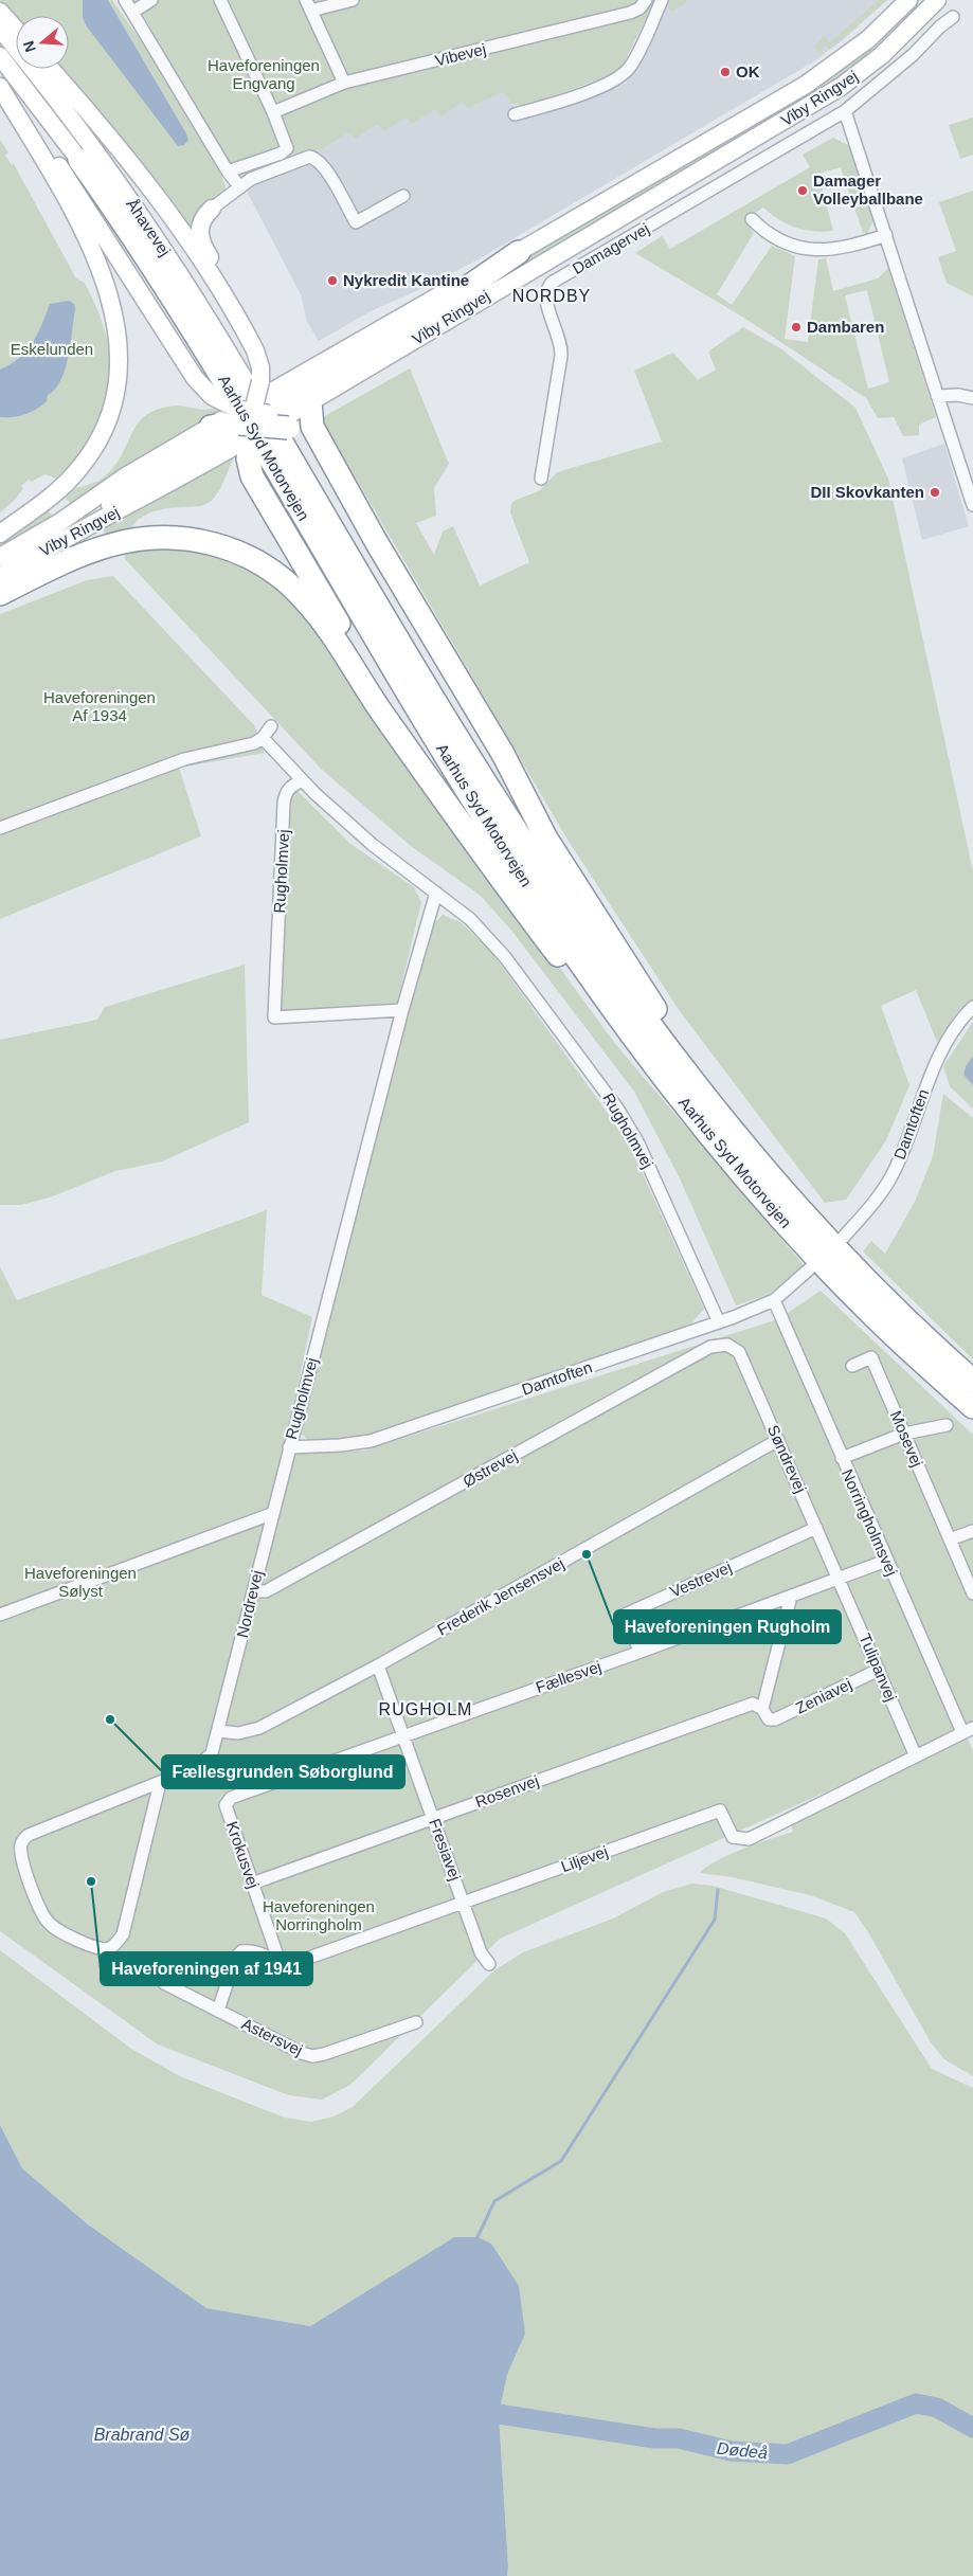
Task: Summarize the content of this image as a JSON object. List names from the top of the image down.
{
  "streets": {
    "highway": ["Aarhus Syd Motorvejen"],
    "main road": ["Viby Ringvej", "Åhavevej"],
    "street": [
      "Vibevej",
      "Damagervej",
      "Rugholmvej",
      "Damtoften",
      "Mosevej",
      "Søndrevej",
      "Østrevej",
      "Norringholmsvej",
      "Vestrevej",
      "Frederik Jensensvej",
      "Nordrevej",
      "Tulipanvej",
      "Fællesvej",
      "Zeniavej",
      "Rosenvej",
      "Fresiavej",
      "Krokusvej",
      "Liljevej",
      "Astersvej"
    ]
  },
  "crossings": [
    ["Viby Ringvej", "Åhavevej"],
    ["Viby Ringvej", "Aarhus Syd Motorvejen"],
    ["Åhavevej", "Aarhus Syd Motorvejen"],
    ["Rugholmvej", "Damtoften"],
    ["Rugholmvej", "Nordrevej"],
    ["Damtoften", "Norringholmsvej"],
    ["Damtoften", "Nordrevej"],
    ["Søndrevej", "Østrevej"],
    ["Søndrevej", "Vestrevej"],
    ["Søndrevej", "Frederik Jensensvej"],
    ["Søndrevej", "Tulipanvej"],
    ["Søndrevej", "Fællesvej"],
    ["Østrevej", "Nordrevej"],
    ["Norringholmsvej", "Fællesvej"],
    ["Norringholmsvej", "Liljevej"],
    ["Vestrevej", "Fællesvej"],
    ["Frederik Jensensvej", "Nordrevej"],
    ["Frederik Jensensvej", "Fresiavej"],
    ["Tulipanvej", "Fællesvej"],
    ["Tulipanvej", "Zeniavej"],
    ["Tulipanvej", "Liljevej"],
    ["Fællesvej", "Fresiavej"],
    ["Fællesvej", "Krokusvej"],
    ["Zeniavej", "Rosenvej"],
    ["Rosenvej", "Fresiavej"],
    ["Rosenvej", "Krokusvej"],
    ["Fresiavej", "Liljevej"],
    ["Krokusvej", "Liljevej"],
    ["Liljevej", "Astersvej"]
  ],
  "districts": ["NORDBY", "RUGHOLM"],
  "water": ["Brabrand Sø", "Dødeå"],
  "parks": [
    "Haveforeningen Engvang",
    "Eskelunden",
    "Haveforeningen Af 1934",
    "Haveforeningen Sølyst",
    "Haveforeningen Norringholm"
  ],
  "places": [
    "OK",
    "Damager Volleyballbane",
    "Nykredit Kantine",
    "Dambaren",
    "DII Skovkanten",
    "Haveforeningen Rugholm",
    "Fællesgrunden Søborglund",
    "Haveforeningen af 1941"
  ],
  "north": "left"
}
